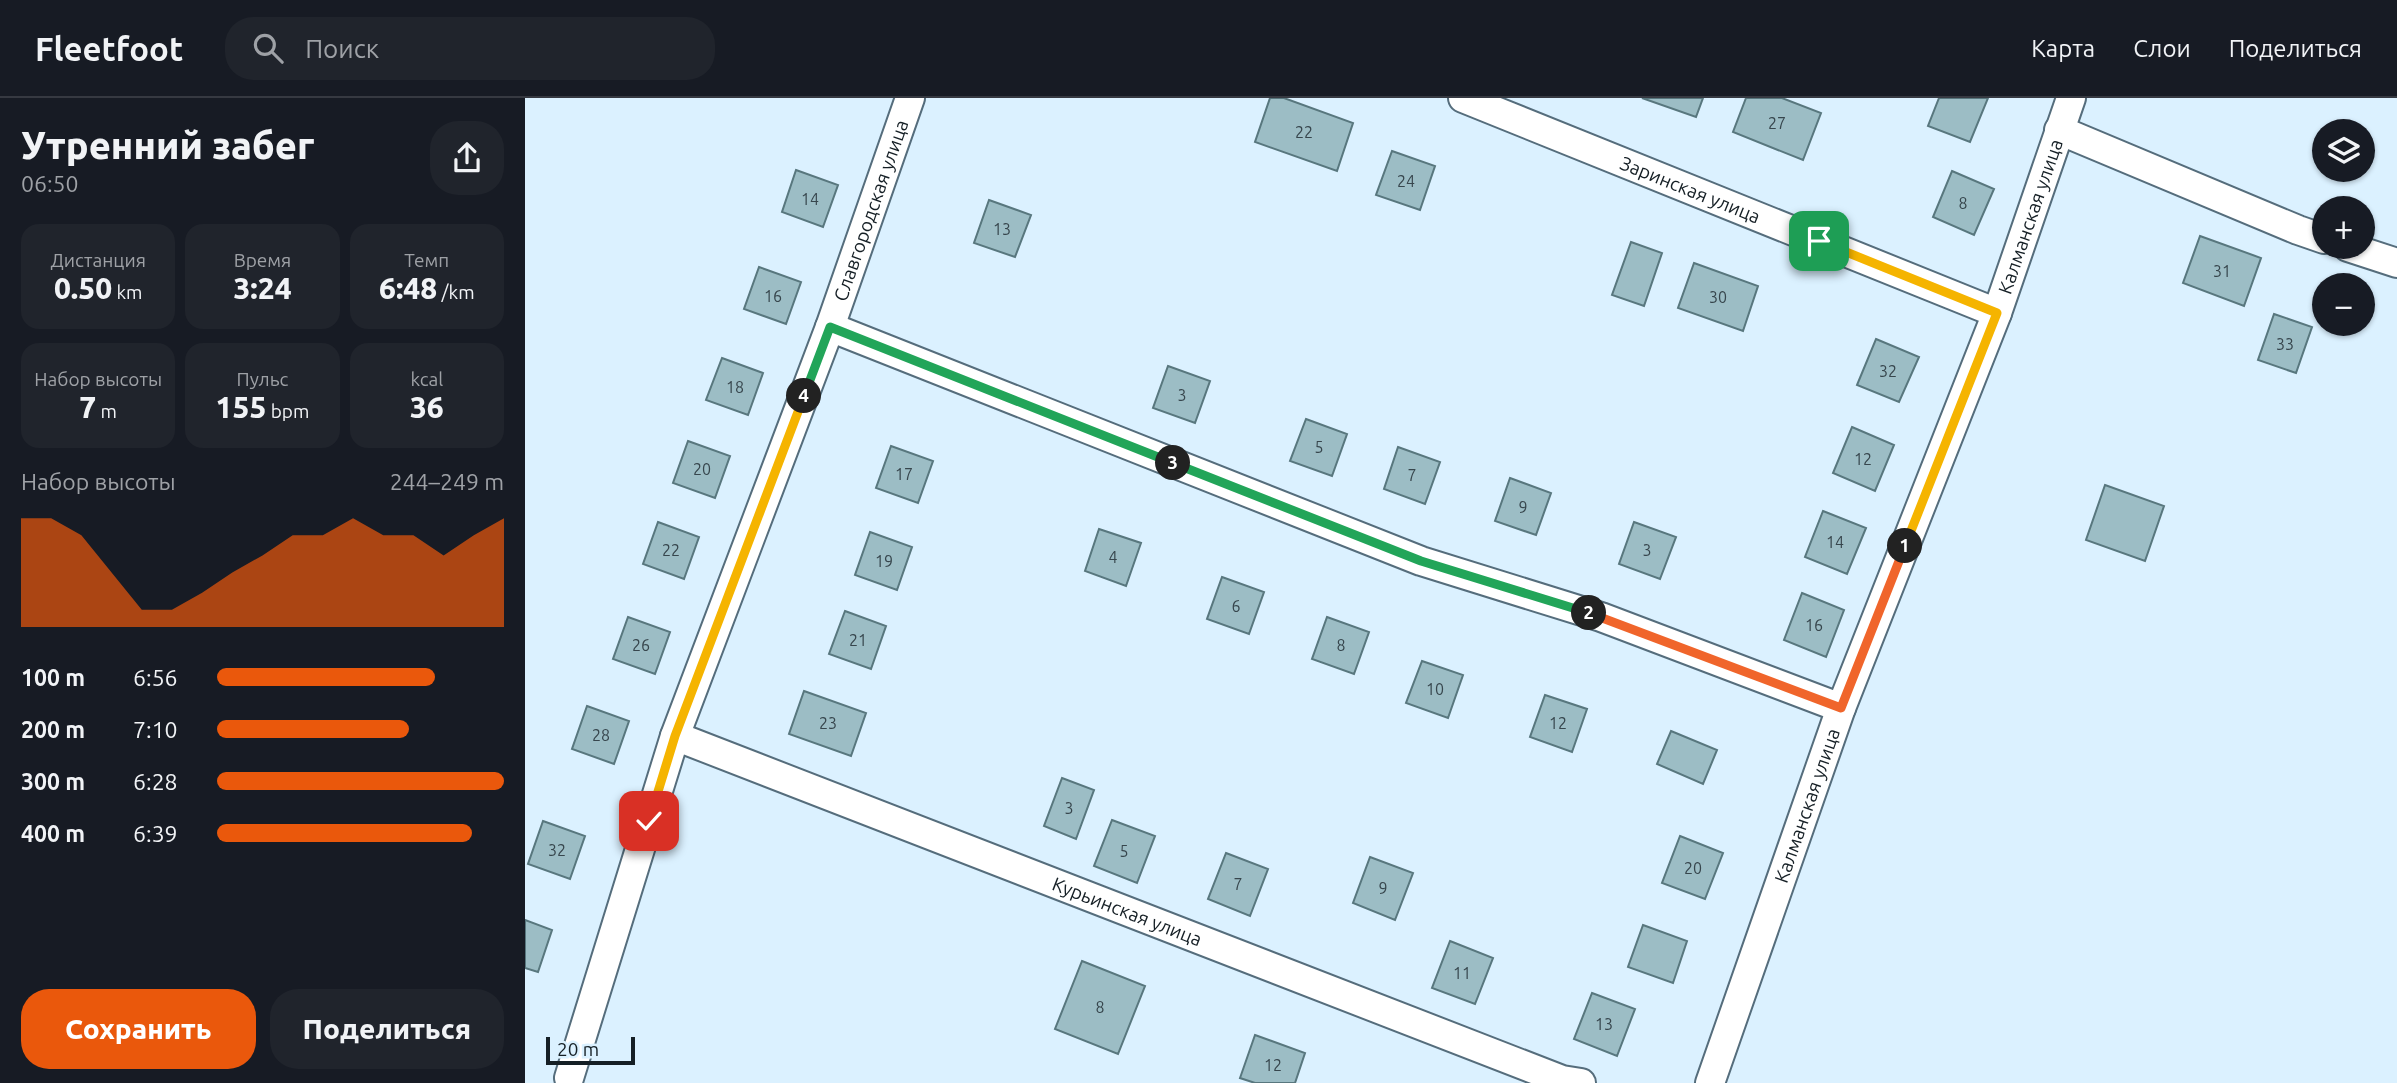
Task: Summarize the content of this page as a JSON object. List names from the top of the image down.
{
  "streets": {
    "street": [
      "Заринская улица",
      "Славгородская улица",
      "Калманская улица",
      "Курьинская улица"
    ]
  },
  "crossings": [
    ["Заринская улица", "Калманская улица"],
    ["Славгородская улица", "Курьинская улица"]
  ],
  "house_numbers": [
    "27",
    "22",
    "24",
    "14",
    "8",
    "13",
    "31",
    "16",
    "30",
    "33",
    "32",
    "18",
    "3",
    "5",
    "12",
    "20",
    "17",
    "7",
    "9",
    "14",
    "22",
    "3",
    "4",
    "19",
    "6",
    "16",
    "21",
    "26",
    "8",
    "10",
    "23",
    "12",
    "28",
    "3",
    "32",
    "5",
    "20",
    "7",
    "9",
    "11",
    "8",
    "13",
    "12"
  ],
  "scale_bar": "20 m",
  "page": {
    "header": "Fleetfoot",
    "search": "Поиск",
    "nav": ["Карта", "Слои", "Поделиться"],
    "heading": ["Утренний забег", "06:50"],
    "map_buttons": ["+", "−"],
    "stats": [
      ["Дистанция", "0.50 km"],
      ["Время", "3:24"],
      ["Темп", "6:48 /km"],
      ["Набор высоты", "7 m"],
      ["Пульс", "155 bpm"],
      ["kcal", "36"]
    ],
    "pins": [
      "4",
      "3",
      "1",
      "2"
    ],
    "chart": ["Набор высоты", "244–249 m"],
    "list": [
      {
        "name": "100 m",
        "note": "6:56"
      },
      {
        "name": "200 m",
        "note": "7:10"
      },
      {
        "name": "300 m",
        "note": "6:28"
      },
      {
        "name": "400 m",
        "note": "6:39"
      }
    ],
    "buttons": ["Сохранить", "Поделиться"],
    "scale": "20 m"
  }
}
